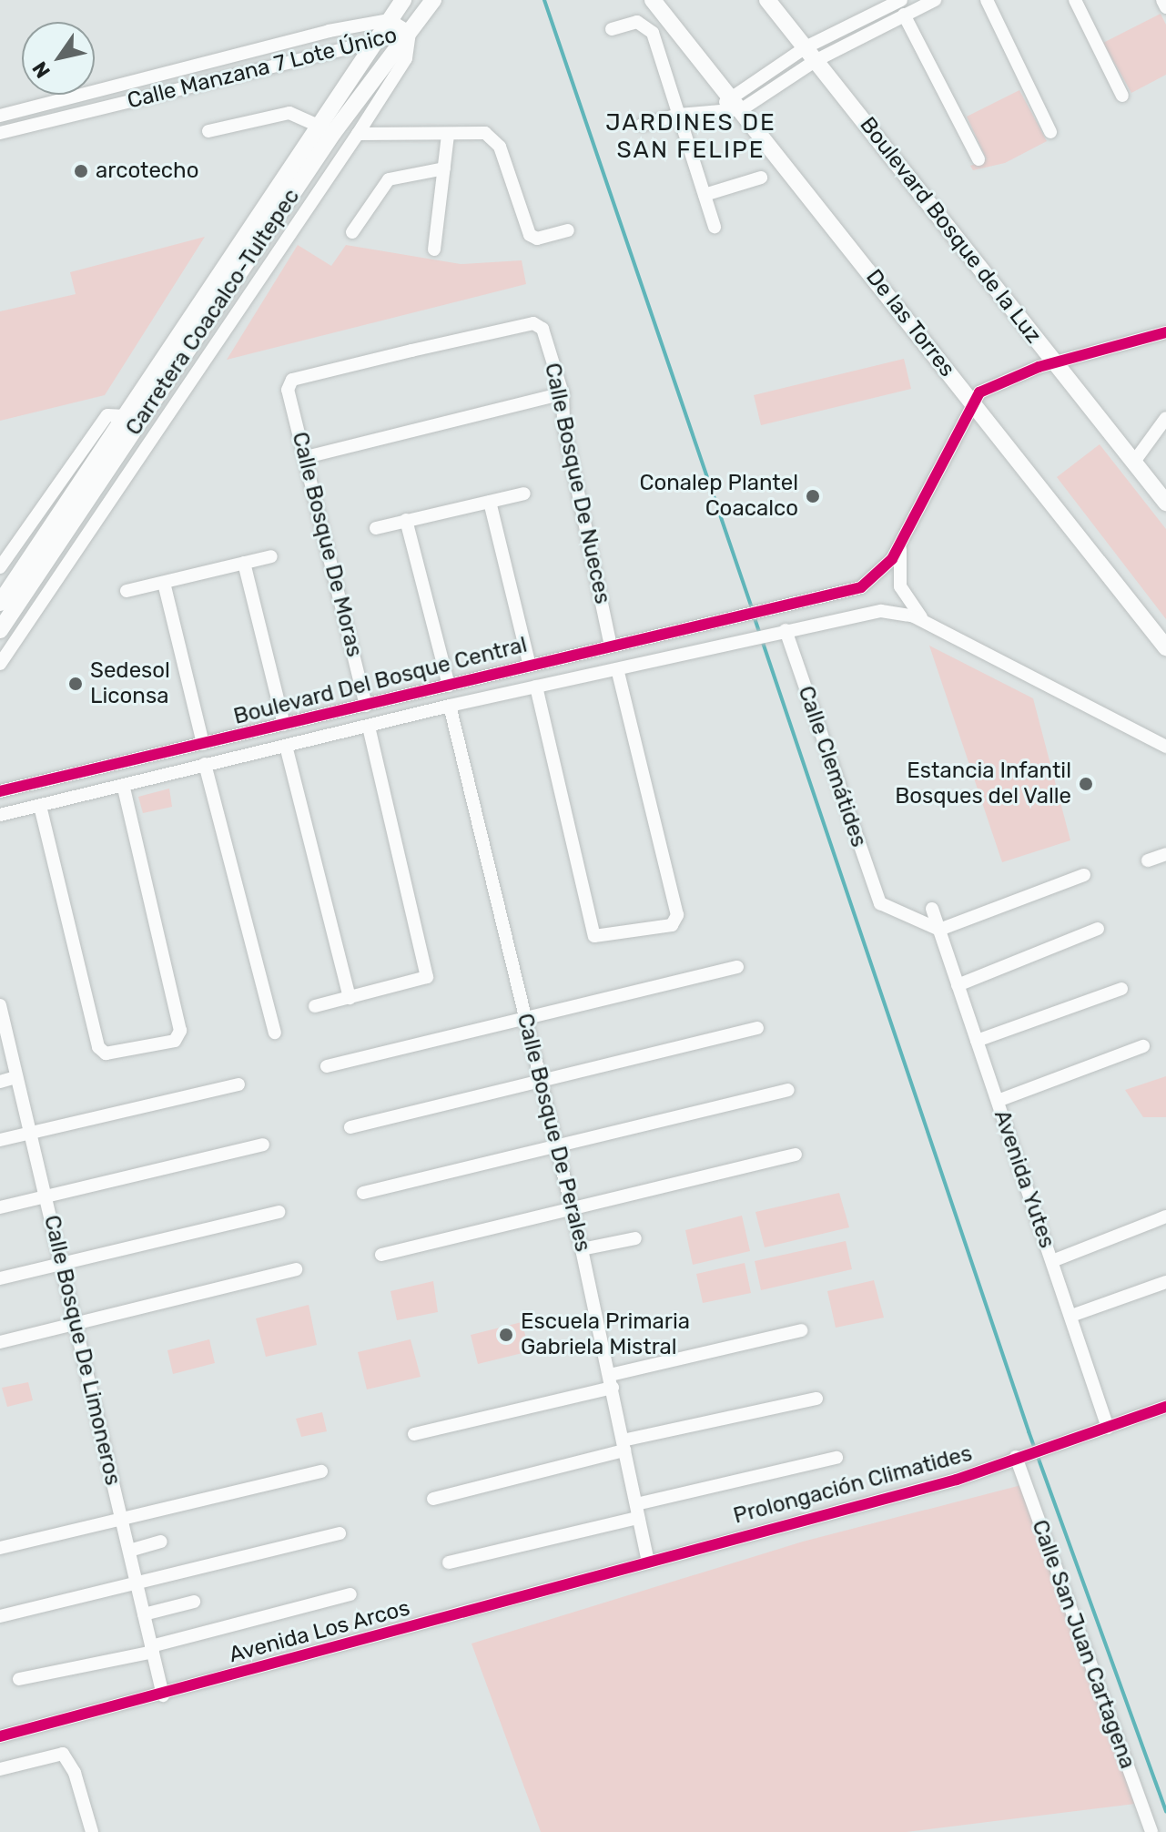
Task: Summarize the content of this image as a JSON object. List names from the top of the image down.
{
  "streets": {
    "main road": ["Boulevard Bosque de la Luz", "Carretera Coacalco-Tultepec", "De las Torres"],
    "street": [
      "Calle Manzana 7 Lote Único",
      "Calle Bosque De Nueces",
      "Calle Bosque De Moras",
      "Boulevard Del Bosque Central",
      "Calle Clemátides",
      "Calle Bosque De Perales",
      "Avenida Yutes",
      "Calle Bosque De Limoneros",
      "Prolongación Climatides",
      "Avenida Los Arcos",
      "Calle San Juan Cartagena"
    ]
  },
  "crossings": [
    ["Calle Manzana 7 Lote Único", "Carretera Coacalco-Tultepec"],
    ["Calle Bosque De Nueces", "Calle Bosque De Moras"],
    ["Calle Bosque De Nueces", "Boulevard Del Bosque Central"],
    ["Calle Bosque De Moras", "Boulevard Del Bosque Central"],
    ["Boulevard Del Bosque Central", "Calle Clemátides"],
    ["Boulevard Del Bosque Central", "Calle Bosque De Perales"],
    ["Calle Clemátides", "Avenida Yutes"],
    ["Calle Bosque De Perales", "Prolongación Climatides"],
    ["Calle Bosque De Perales", "Avenida Los Arcos"],
    ["Avenida Yutes", "Prolongación Climatides"],
    ["Calle Bosque De Limoneros", "Avenida Los Arcos"],
    ["Prolongación Climatides", "Avenida Los Arcos"],
    ["Prolongación Climatides", "Calle San Juan Cartagena"]
  ],
  "districts": ["JARDINES DE SAN FELIPE"],
  "places": [
    "arcotecho",
    "Conalep Plantel Coacalco",
    "Sedesol Liconsa",
    "Estancia Infantil Bosques del Valle",
    "Escuela Primaria Gabriela Mistral"
  ],
  "north": "bottom left"
}
